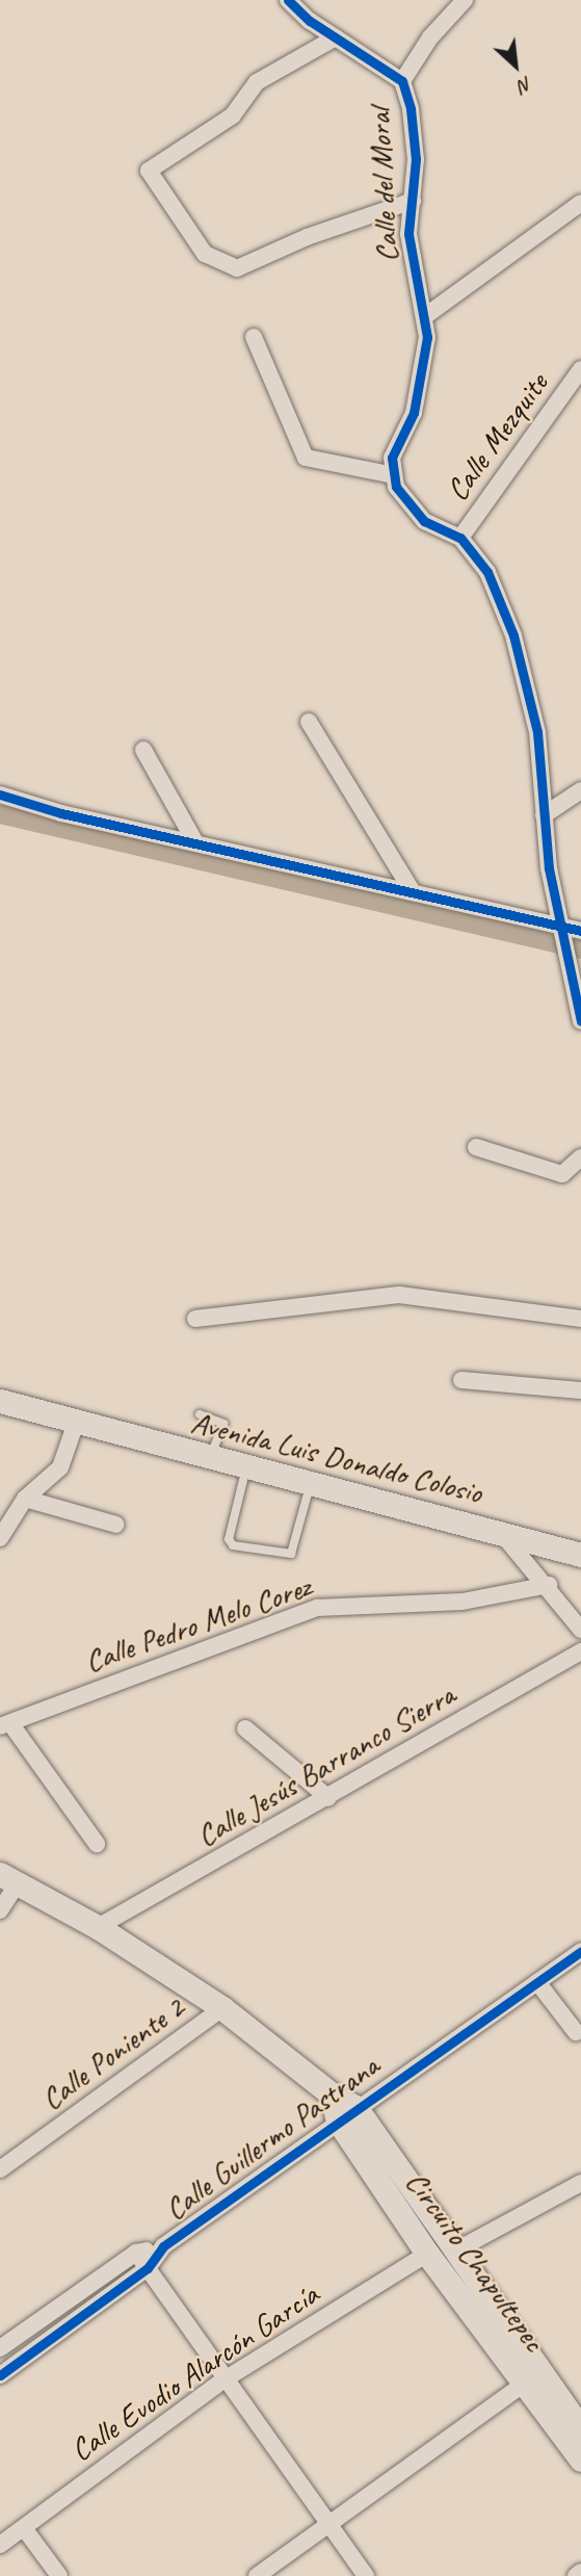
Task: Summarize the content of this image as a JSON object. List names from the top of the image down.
{
  "streets": {
    "main road": ["Avenida Luis Donaldo Colosio", "Circuito Chapultepec"],
    "street": [
      "Calle del Moral",
      "Calle Mezquite",
      "Calle Pedro Melo Corez",
      "Calle Jesús Barranco Sierra",
      "Calle Poniente 2",
      "Calle Guillermo Pastrana",
      "Calle Evodio Alarcón García"
    ]
  },
  "crossings": [
    ["Calle Jesús Barranco Sierra", "Circuito Chapultepec"],
    ["Calle Poniente 2", "Circuito Chapultepec"],
    ["Calle Guillermo Pastrana", "Circuito Chapultepec"],
    ["Circuito Chapultepec", "Calle Evodio Alarcón García"]
  ],
  "north": "bottom right"
}
